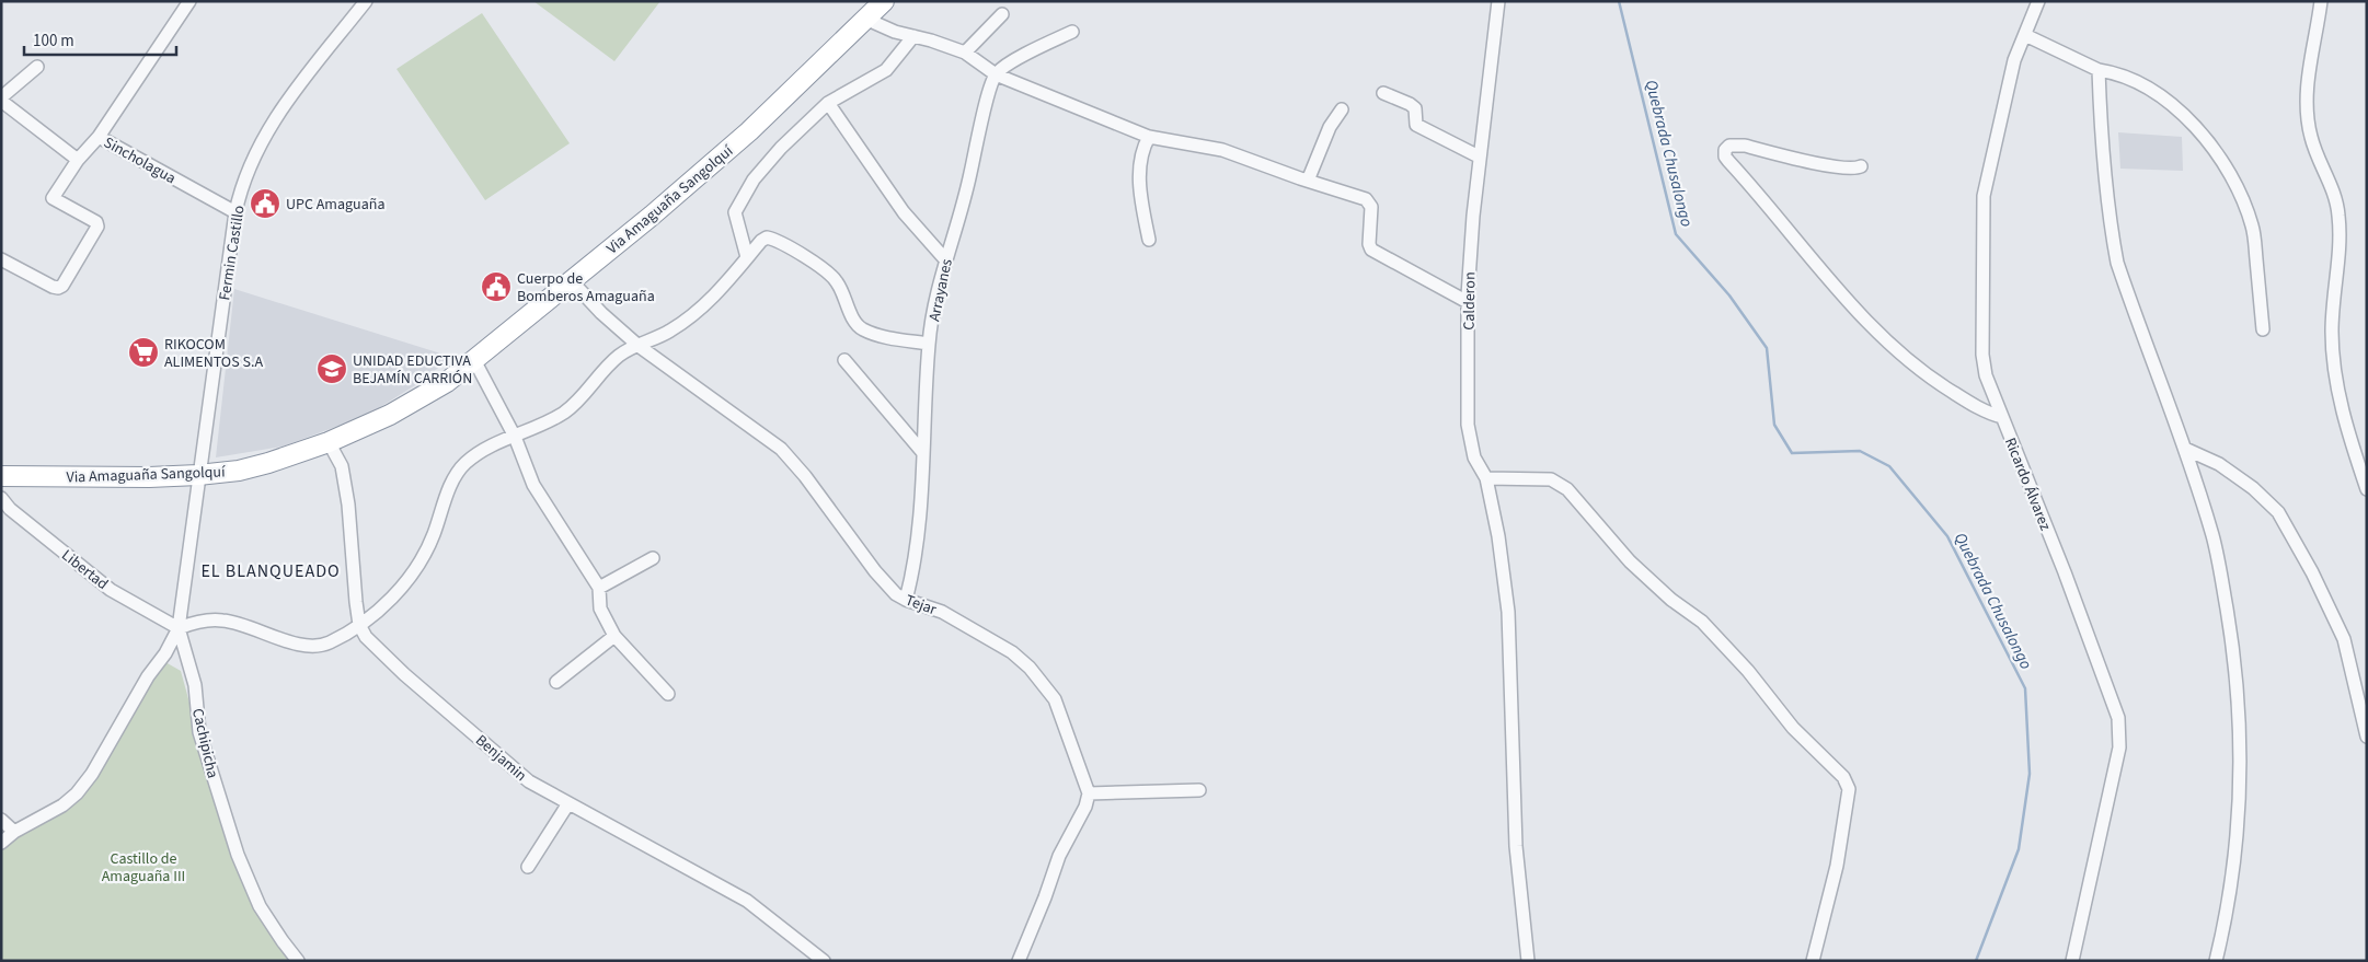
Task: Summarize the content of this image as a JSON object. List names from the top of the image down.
{
  "streets": {
    "highway": ["Via Amaguaña Sangolquí"],
    "street": [
      "Sincholagua",
      "Fermin Castillo",
      "Arrayanes",
      "Calderon",
      "Ricardo Álvarez",
      "Libertad",
      "Tejar",
      "Cachipicha",
      "Benjamin"
    ]
  },
  "crossings": [
    ["Sincholagua", "Fermin Castillo"],
    ["Via Amaguaña Sangolquí", "Fermin Castillo"],
    ["Via Amaguaña Sangolquí", "Tejar"],
    ["Via Amaguaña Sangolquí", "Cachipicha"],
    ["Fermin Castillo", "Cachipicha"],
    ["Arrayanes", "Tejar"],
    ["Libertad", "Cachipicha"]
  ],
  "districts": ["EL BLANQUEADO"],
  "water": ["Quebrada Chusalongo"],
  "parks": ["Castillo de Amaguaña III"],
  "places": {
    "public building": ["UPC Amaguaña", "Cuerpo de Bomberos Amaguaña"],
    "supermarket": ["RIKOCOM ALIMENTOS S.A"],
    "school or university": ["UNIDAD EDUCTIVA BEJAMÍN CARRIÓN"]
  },
  "scale_bar": "100 m"
}
